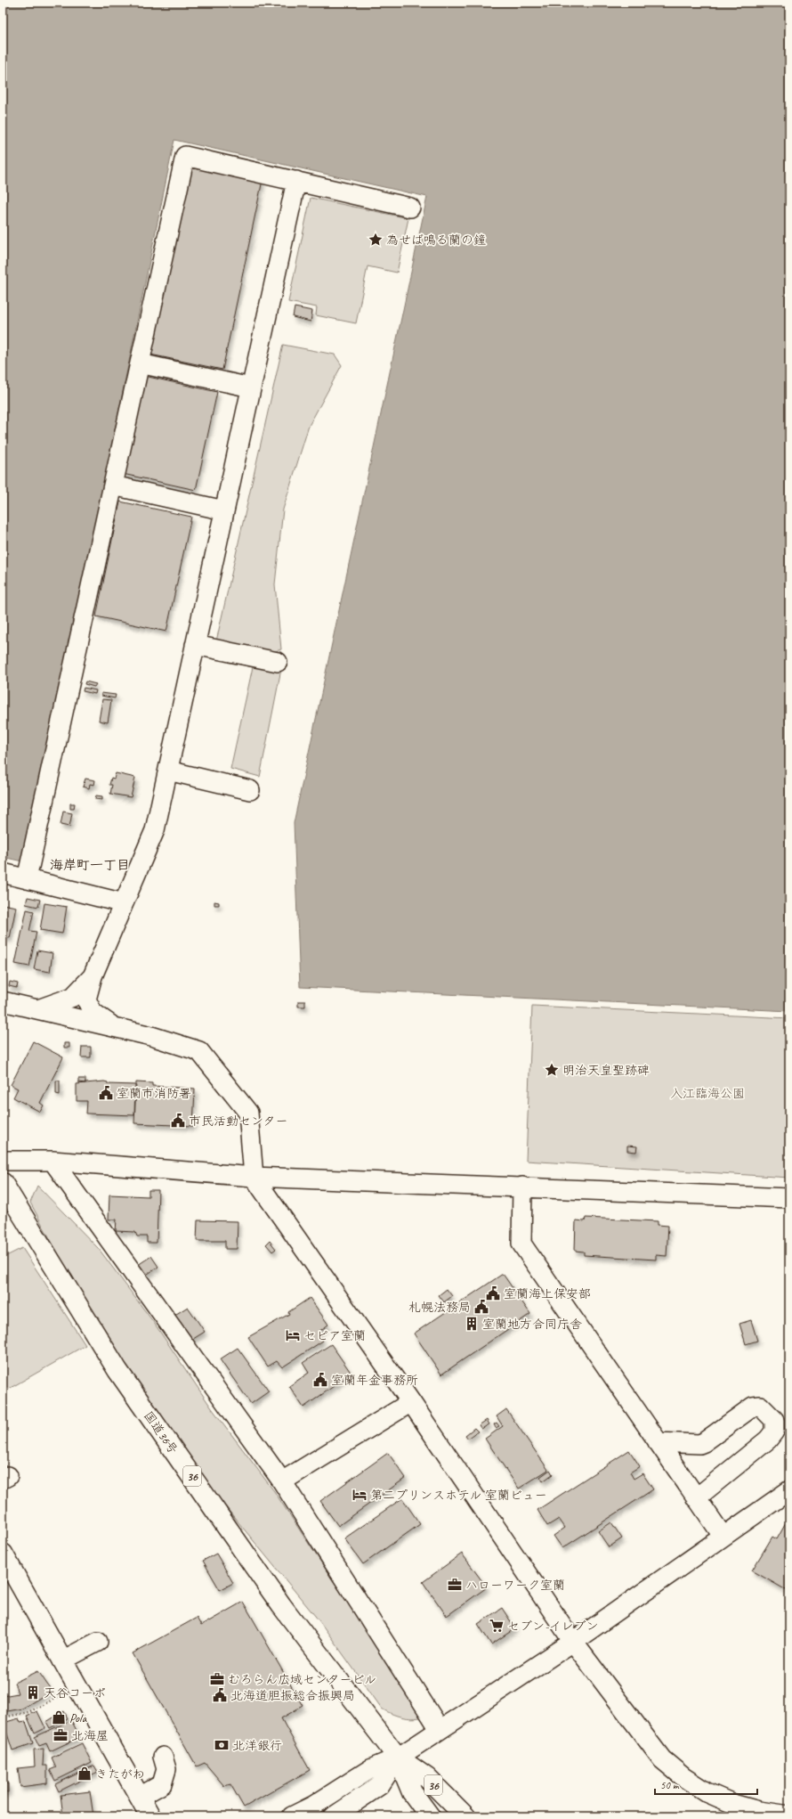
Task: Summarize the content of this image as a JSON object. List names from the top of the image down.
{
  "streets": {
    "main road": ["国道36号", "36"]
  },
  "districts": ["海岸町一丁目"],
  "parks": ["入江臨海公園"],
  "places": {
    "place": ["為せば鳴る蘭の鐘", "明治天皇聖跡碑"],
    "public building": [
      "室蘭市消防署",
      "市民活動センター",
      "室蘭海上保安部",
      "札幌法務局",
      "室蘭年金事務所",
      "北海道胆振総合振興局"
    ],
    "building": ["室蘭地方合同庁舎", "天谷コーポ"],
    "hotel": ["セピア室蘭", "第二プリンスホテル 室蘭ビュー"],
    "office": ["ハローワーク室蘭", "むろらん広域センタービル", "北海屋"],
    "supermarket": ["セブン-イレブン"],
    "shop": ["Pola", "きたがわ"],
    "bank": ["北洋銀行"]
  },
  "scale_bar": "50 m"
}
